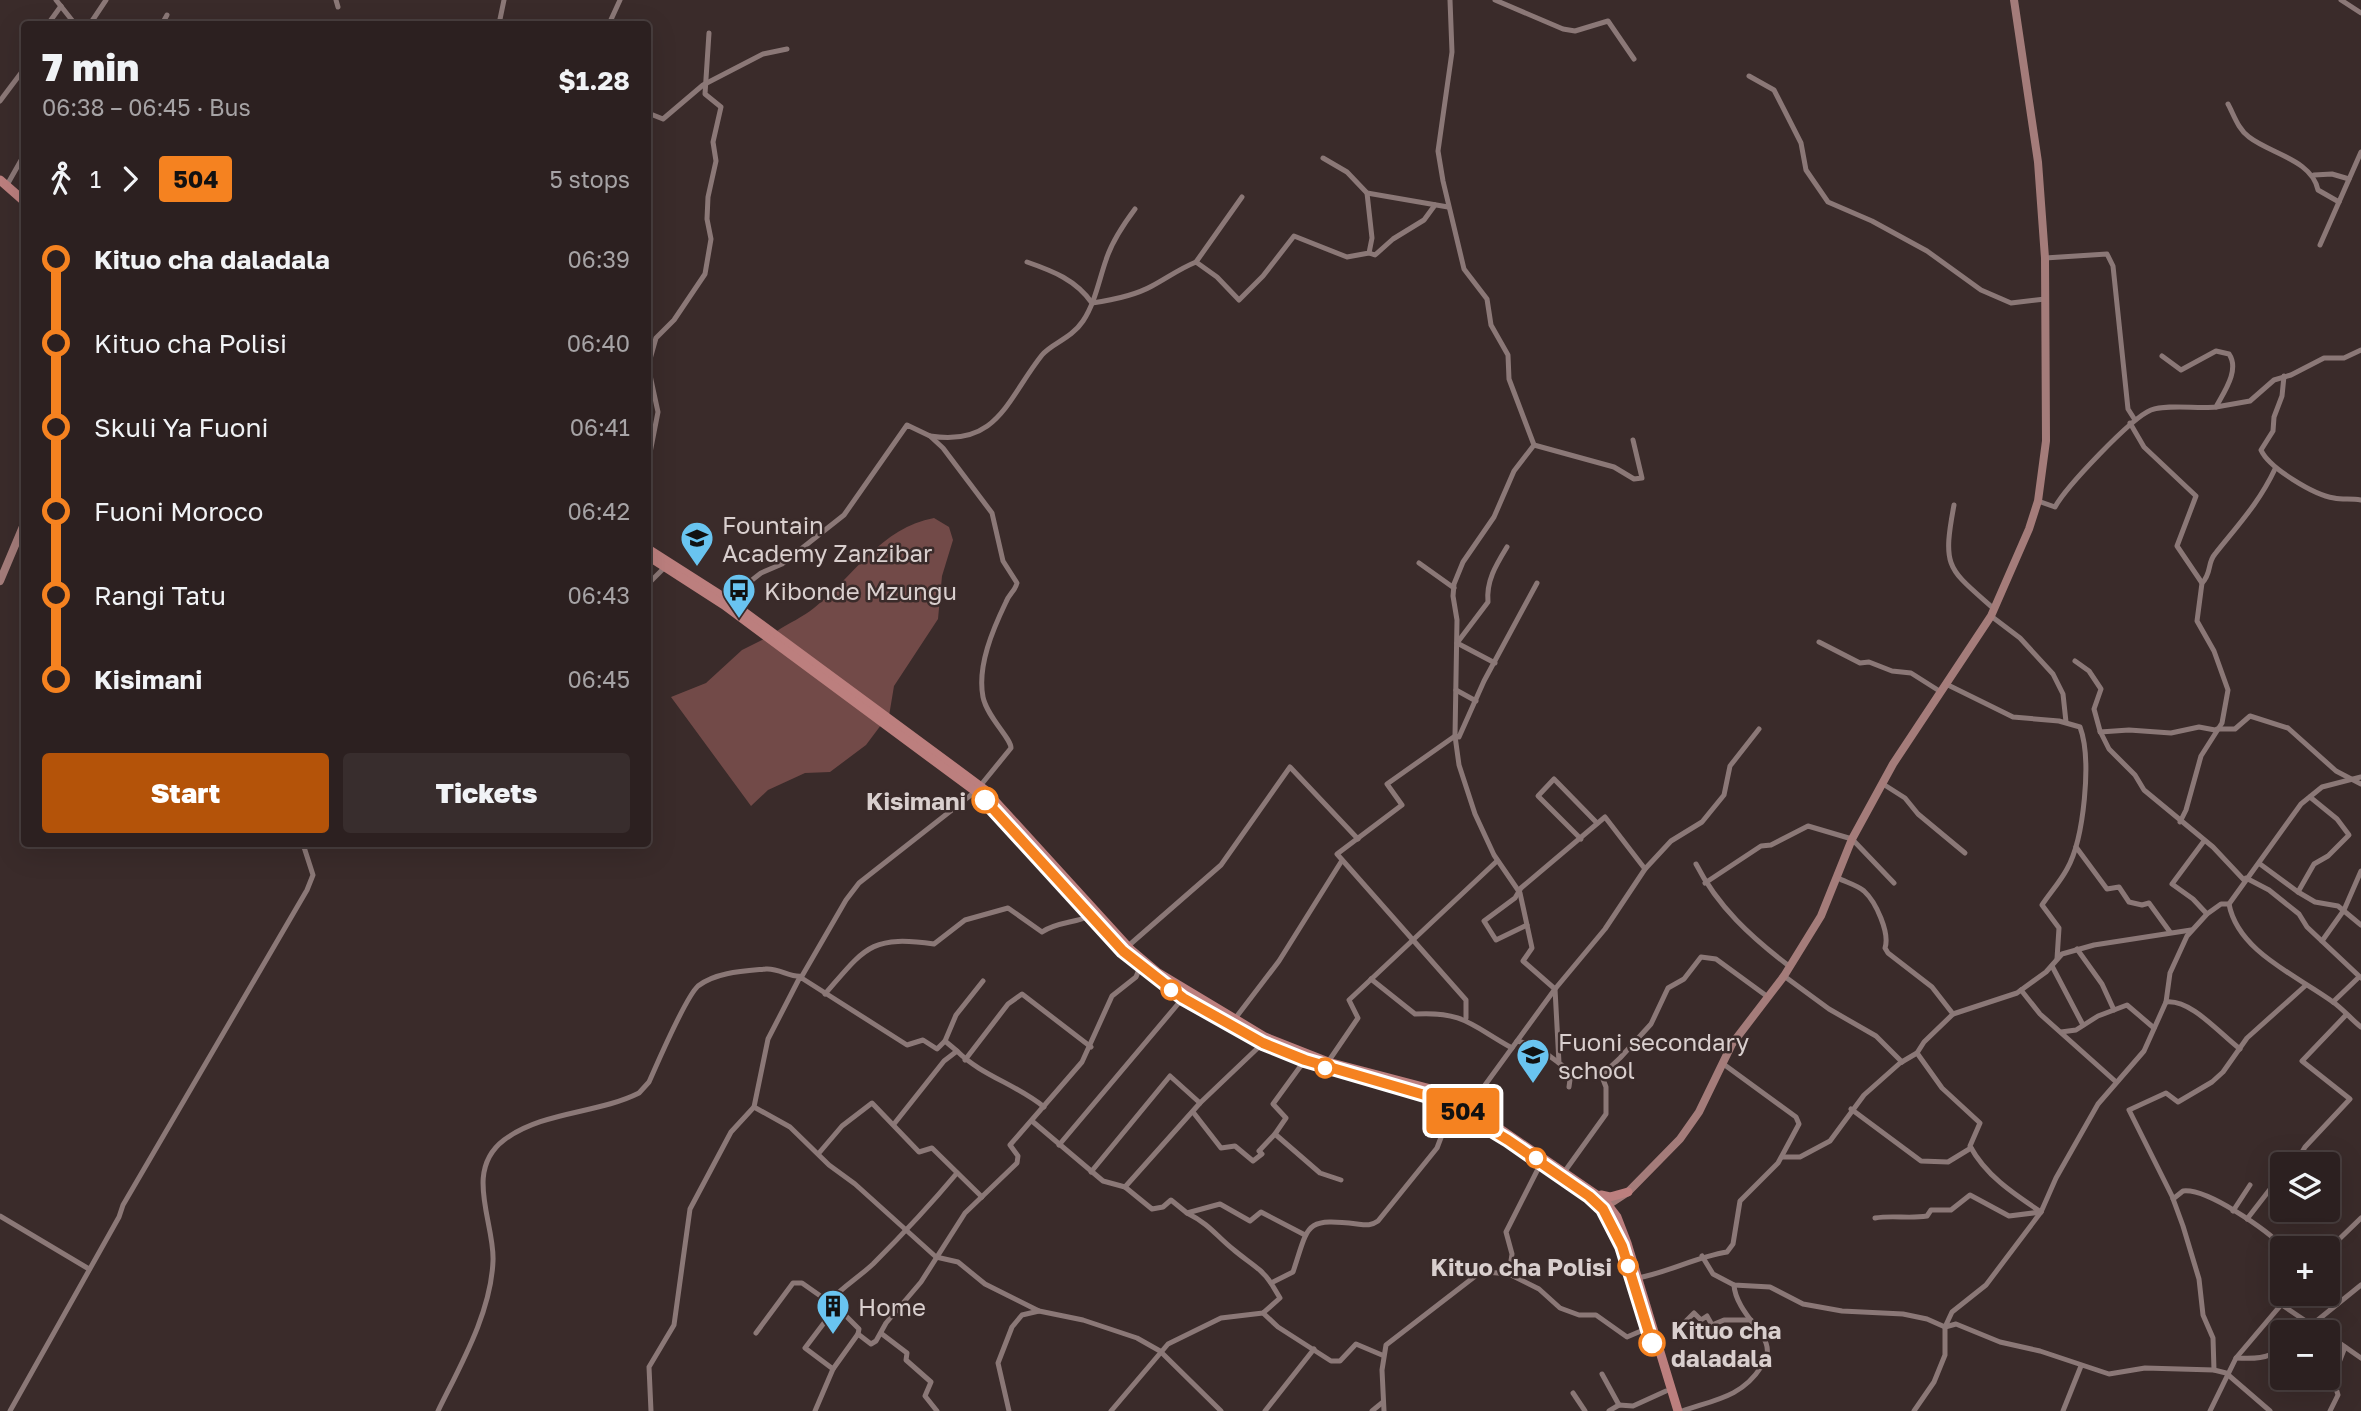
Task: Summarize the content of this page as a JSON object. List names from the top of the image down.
{
  "places": {
    "school or university": ["Fountain Academy Zanzibar", "Fuoni secondary school"],
    "bus stop": ["Kibonde Mzungu"],
    "other": ["Kisimani", "Kituo cha Polisi", "Kituo cha daladala"],
    "building": ["Home"]
  },
  "lines": ["bus line 504"],
  "page": {
    "on_map": "504",
    "heading": ["7 min", "06:38 – 06:45 · Bus", "$1.28"],
    "legs": ["1", "504", "5 stops"],
    "list": [
      {
        "name": "Kituo cha daladala",
        "value": "06:39"
      },
      {
        "name": "Kituo cha Polisi",
        "value": "06:40"
      },
      {
        "name": "Skuli Ya Fuoni",
        "value": "06:41"
      },
      {
        "name": "Fuoni Moroco",
        "value": "06:42"
      },
      {
        "name": "Rangi Tatu",
        "value": "06:43"
      },
      {
        "name": "Kisimani",
        "value": "06:45"
      }
    ],
    "buttons": ["Start", "Tickets"],
    "map_buttons": ["+", "−"]
  }
}
